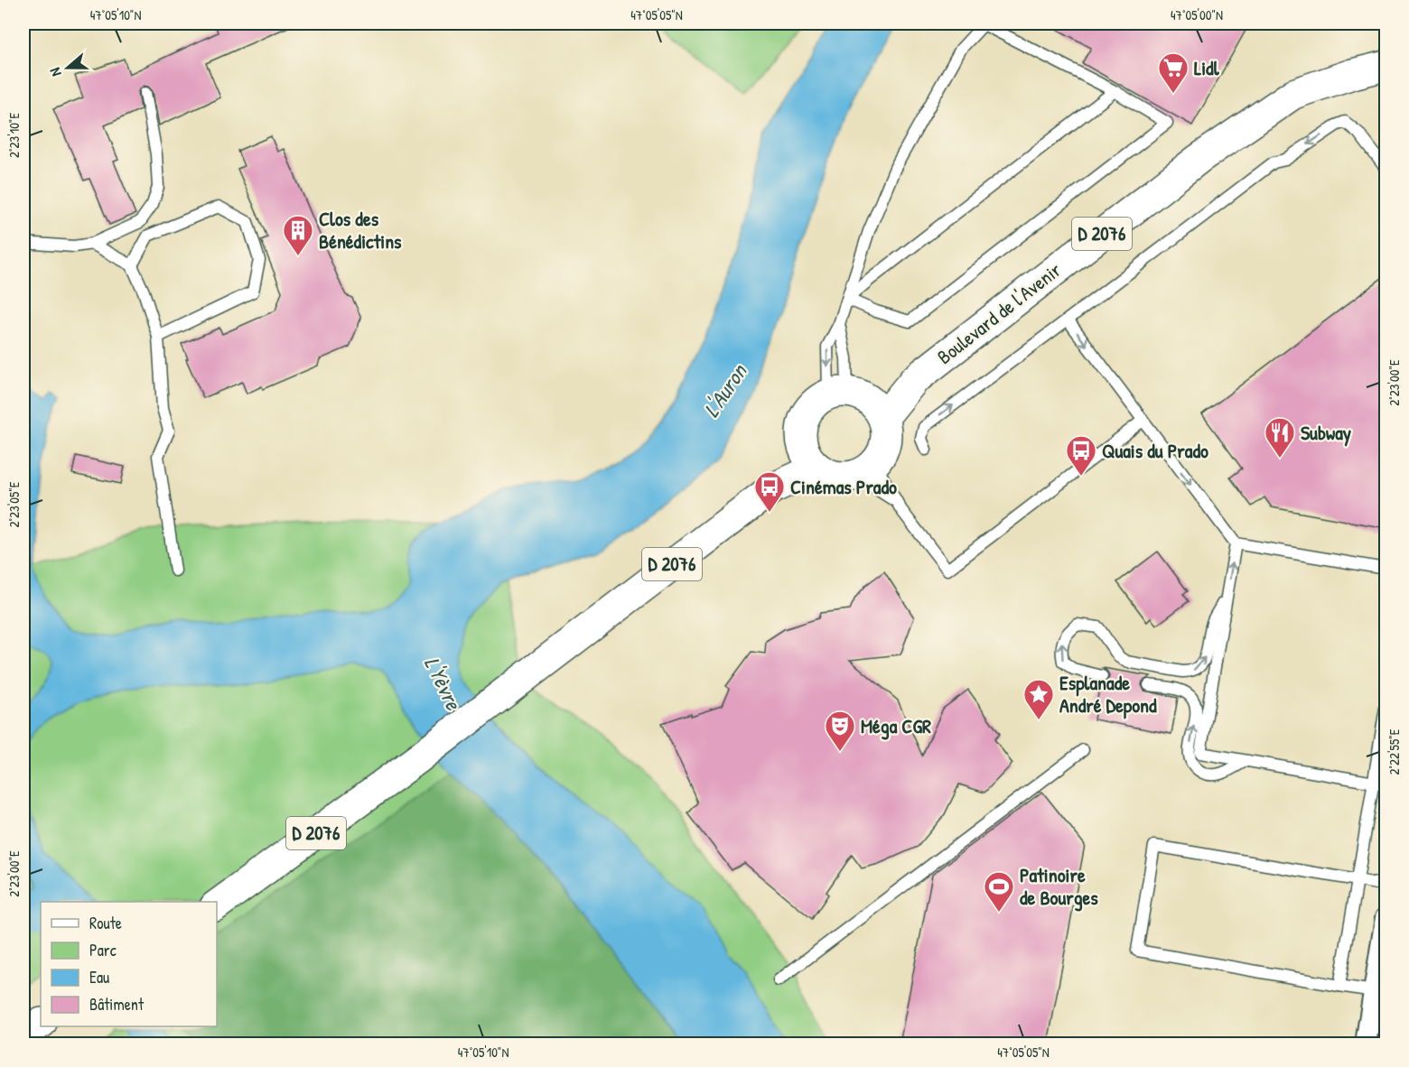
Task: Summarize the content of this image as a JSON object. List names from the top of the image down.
{
  "streets": {
    "main road": ["D 2076", "Boulevard de l'Avenir"]
  },
  "crossings": [
    ["D 2076", "Boulevard de l'Avenir"]
  ],
  "water": ["L'Auron", "L'Yèvre"],
  "places": {
    "supermarket": ["Lidl"],
    "building": ["Clos des Bénédictins"],
    "restaurant": ["Subway"],
    "bus stop": ["Quais du Prado", "Cinémas Prado"],
    "place": ["Esplanade André Depond"],
    "theatre": ["Méga CGR"],
    "sports": ["Patinoire de Bourges"]
  },
  "legend": [
    "Route",
    "Parc",
    "Eau",
    "Bâtiment"
  ],
  "north": "left",
  "coordinates": [
    "47°05'10\"N",
    "47°05'05\"N",
    "47°05'00\"N",
    "2°23'10\"E",
    "2°23'00\"E",
    "2°23'05\"E",
    "2°22'55\"E"
  ]
}
